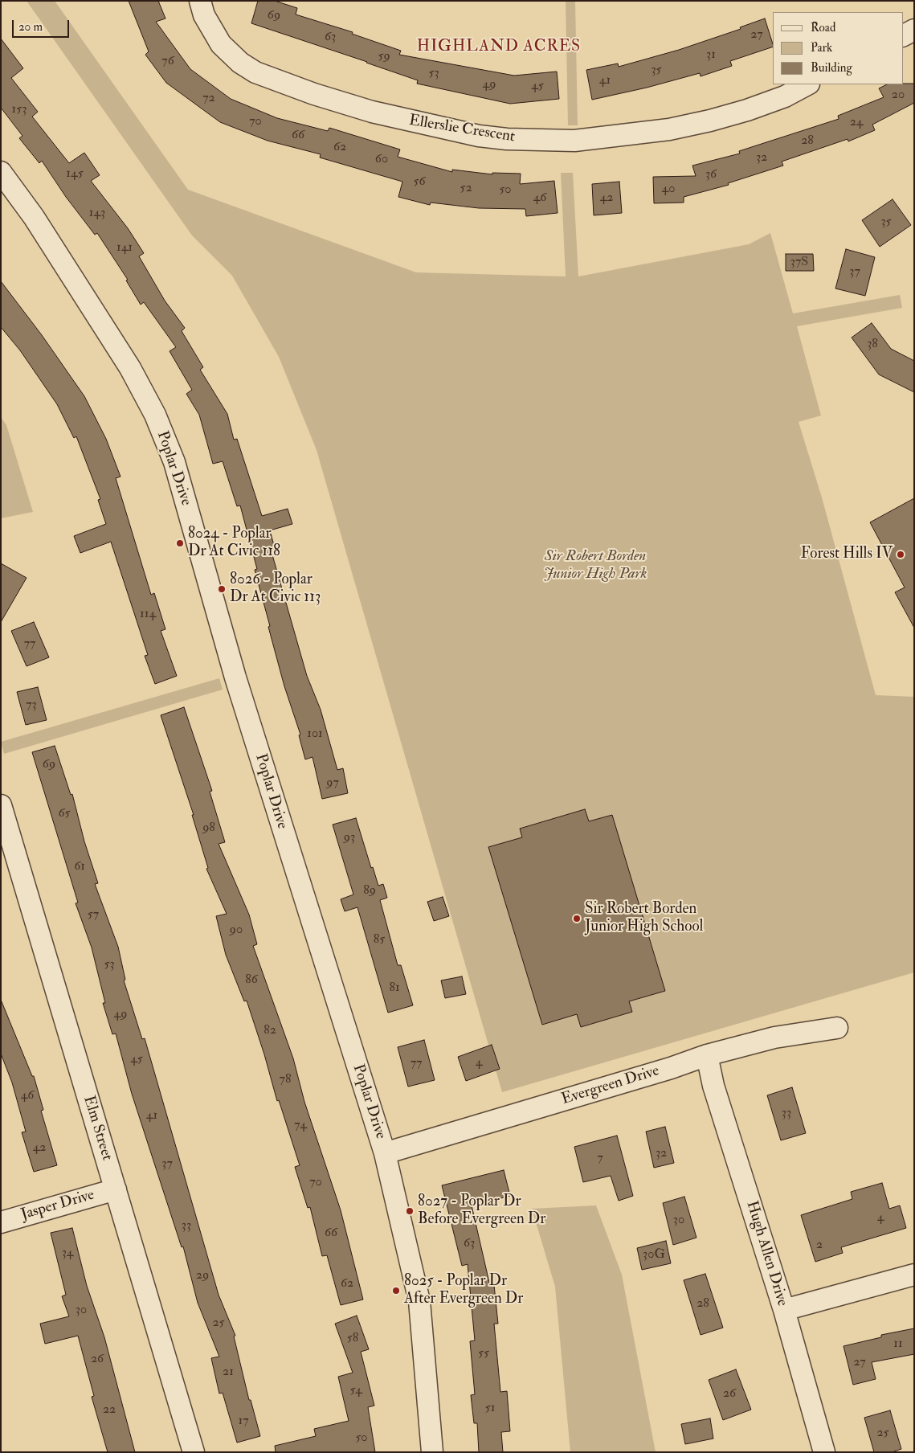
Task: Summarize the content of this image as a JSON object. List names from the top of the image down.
{
  "streets": {
    "street": [
      "Ellerslie Crescent",
      "Poplar Drive",
      "Evergreen Drive",
      "Elm Street",
      "Jasper Drive",
      "Hugh Allen Drive"
    ]
  },
  "crossings": [
    ["Poplar Drive", "Evergreen Drive"],
    ["Evergreen Drive", "Hugh Allen Drive"],
    ["Elm Street", "Jasper Drive"]
  ],
  "districts": ["HIGHLAND ACRES"],
  "parks": ["Sir Robert Borden Junior High Park"],
  "places": [
    "8024 - Poplar Dr At Civic 118",
    "Forest Hills IV",
    "8026 - Poplar Dr At Civic 113",
    "Sir Robert Borden Junior High School",
    "8027 - Poplar Dr Before Evergreen Dr",
    "8025 - Poplar Dr After Evergreen Dr"
  ],
  "house_numbers": [
    "69",
    "27",
    "63",
    "31",
    "59",
    "76",
    "35",
    "53",
    "41",
    "49",
    "45",
    "20",
    "72",
    "153",
    "70",
    "24",
    "66",
    "28",
    "62",
    "32",
    "60",
    "145",
    "36",
    "56",
    "52",
    "40",
    "50",
    "46",
    "42",
    "143",
    "35",
    "141",
    "37S",
    "37",
    "38",
    "114",
    "77",
    "73",
    "101",
    "69",
    "97",
    "65",
    "98",
    "93",
    "61",
    "89",
    "57",
    "90",
    "85",
    "53",
    "86",
    "81",
    "49",
    "82",
    "45",
    "4",
    "77",
    "78",
    "46",
    "33",
    "41",
    "74",
    "42",
    "32",
    "7",
    "37",
    "70",
    "4",
    "30",
    "33",
    "66",
    "63",
    "2",
    "34",
    "30G",
    "29",
    "62",
    "28",
    "30",
    "25",
    "58",
    "11",
    "55",
    "26",
    "27",
    "21",
    "54",
    "26",
    "51",
    "22",
    "17",
    "25",
    "50"
  ],
  "legend": ["Road", "Park", "Building"],
  "scale_bar": "20 m"
}
